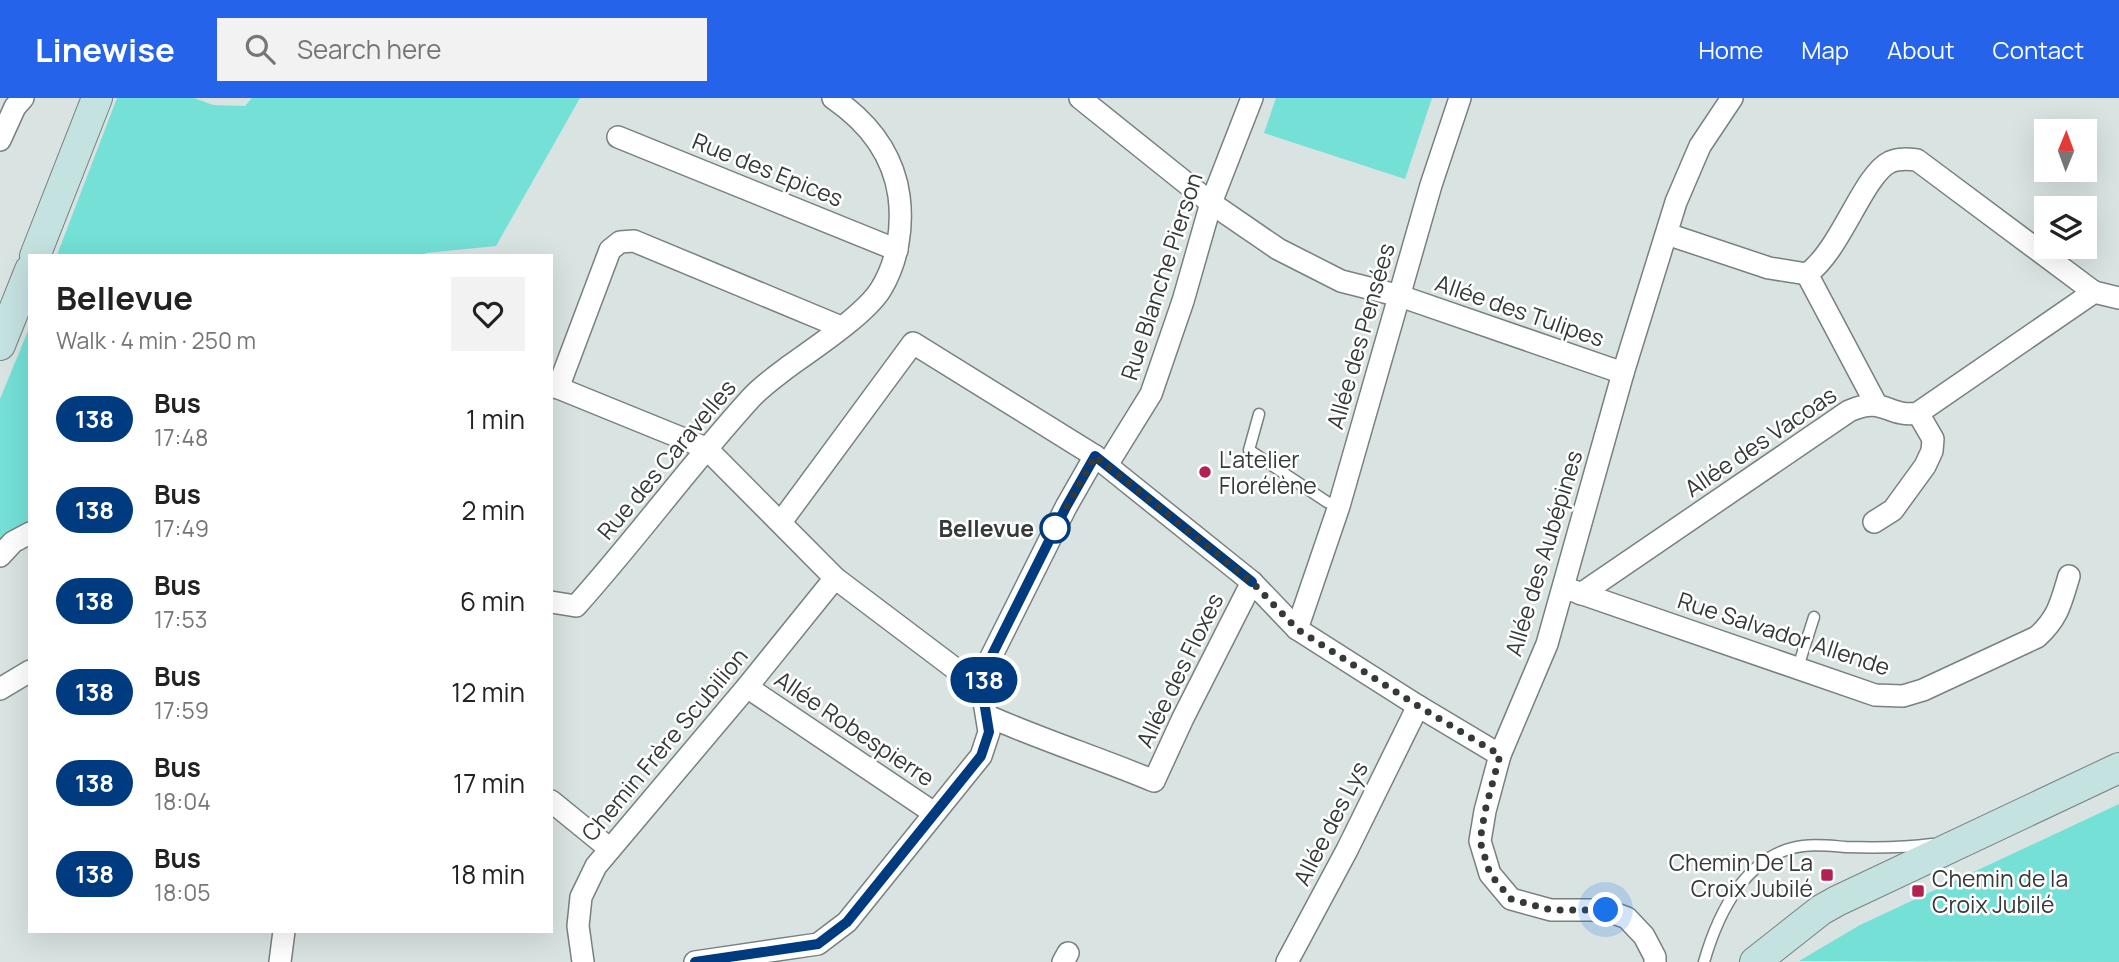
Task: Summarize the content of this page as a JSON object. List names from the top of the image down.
{
  "streets": {
    "street": [
      "Rue des Epices",
      "Rue Blanche Pierson",
      "Allée des Tulipes",
      "Allée des Pensées",
      "Allée des Vacoas",
      "Rue des Caravelles",
      "Allée des Aubépines",
      "Rue Salvador Allende",
      "Allée des Floxes",
      "Allée Robespierre",
      "Chemin Frère Scubilion",
      "Allée des Lys"
    ]
  },
  "crossings": [
    ["Rue des Epices", "Rue des Caravelles"],
    ["Rue Blanche Pierson", "Allée des Tulipes"],
    ["Allée des Tulipes", "Allée des Pensées"],
    ["Allée des Tulipes", "Allée des Aubépines"],
    ["Allée des Pensées", "Allée des Floxes"],
    ["Allée des Vacoas", "Allée des Aubépines"],
    ["Allée des Vacoas", "Rue Salvador Allende"],
    ["Allée des Aubépines", "Rue Salvador Allende"],
    ["Allée des Aubépines", "Allée des Floxes"],
    ["Allée des Floxes", "Allée des Lys"],
    ["Allée Robespierre", "Chemin Frère Scubilion"]
  ],
  "places": {
    "other": ["L'atelier Florélène", "Bellevue"],
    "transit": ["Chemin De La Croix Jubilé", "Chemin de la Croix Jubilé"]
  },
  "lines": ["bus line 138"],
  "north": "top",
  "page": {
    "header": "Linewise",
    "search": "Search here",
    "nav": [
      "Home",
      "Map",
      "About",
      "Contact"
    ],
    "on_map": "138",
    "heading": ["Bellevue", "Walk · 4 min · 250 m"],
    "list": [
      {
        "mark": "138",
        "name": "Bus",
        "note": "17:48",
        "value": "1 min"
      },
      {
        "mark": "138",
        "name": "Bus",
        "note": "17:49",
        "value": "2 min"
      },
      {
        "mark": "138",
        "name": "Bus",
        "note": "17:53",
        "value": "6 min"
      },
      {
        "mark": "138",
        "name": "Bus",
        "note": "17:59",
        "value": "12 min"
      },
      {
        "mark": "138",
        "name": "Bus",
        "note": "18:04",
        "value": "17 min"
      },
      {
        "mark": "138",
        "name": "Bus",
        "note": "18:05",
        "value": "18 min"
      }
    ]
  }
}
